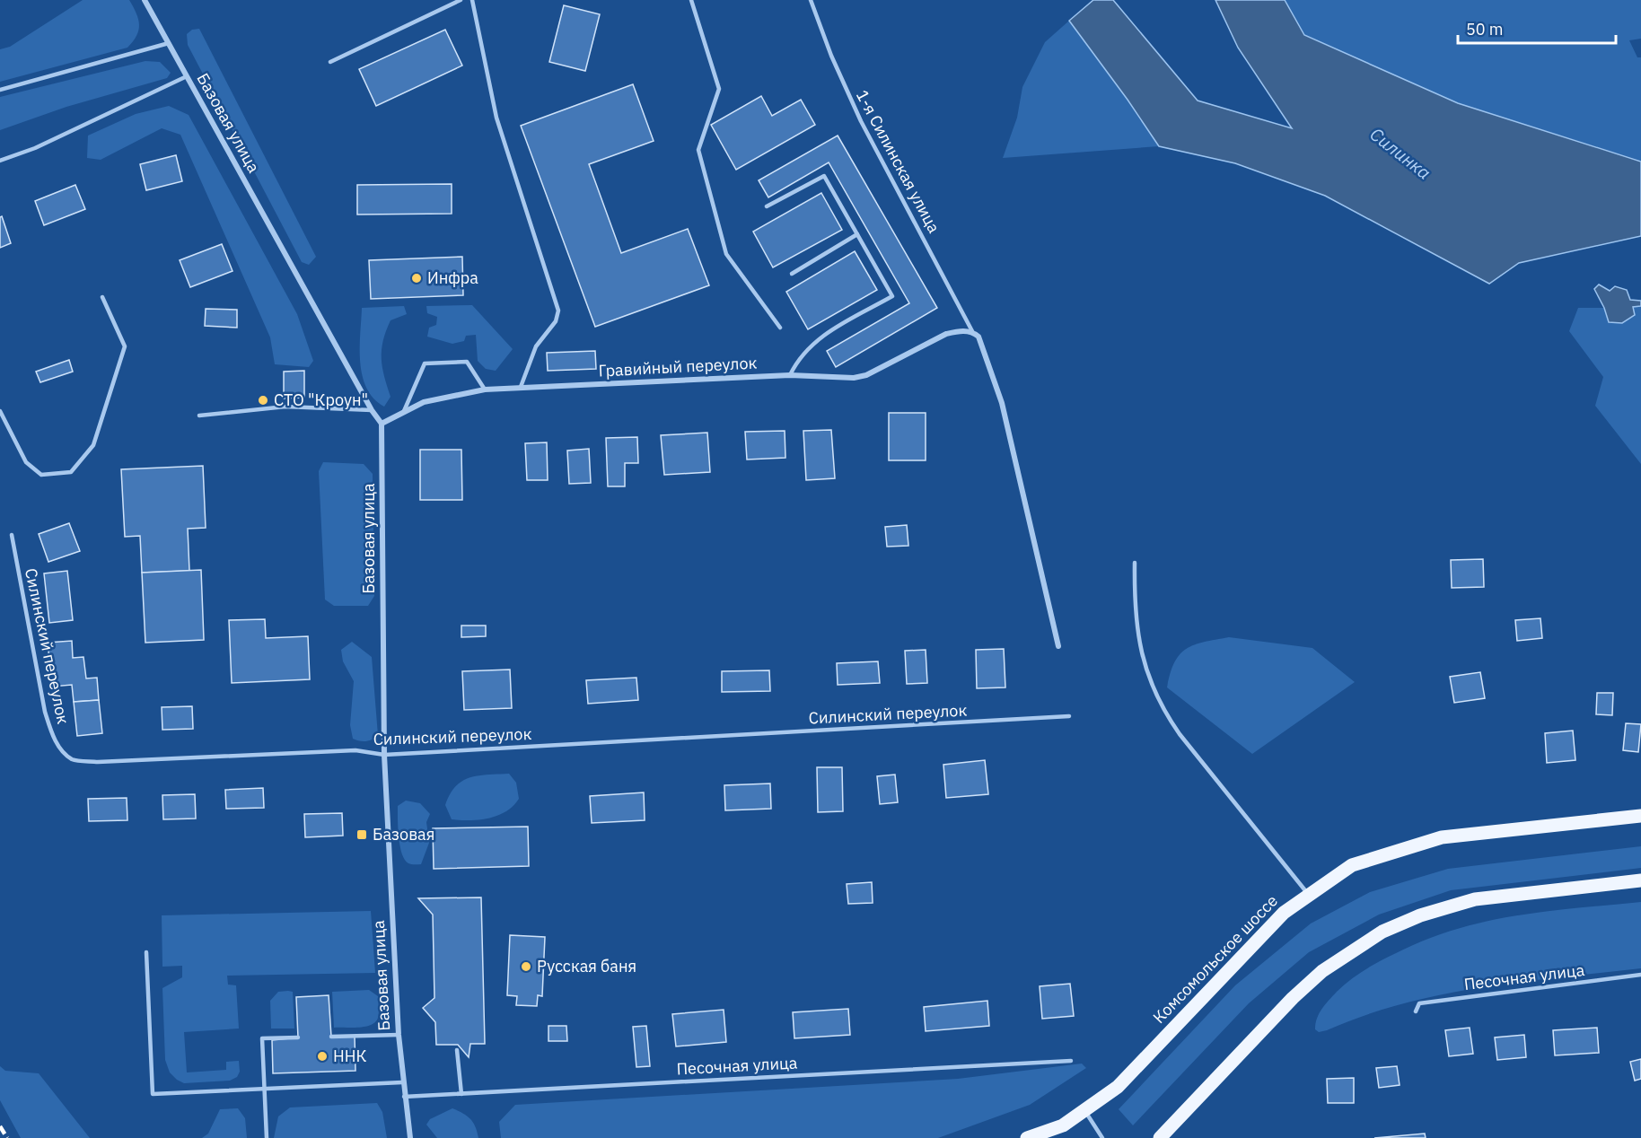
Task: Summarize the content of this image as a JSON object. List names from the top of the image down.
{
  "streets": {
    "main road": ["Комсомольское шоссе"],
    "street": ["Базовая улица", "Гравийный переулок"],
    "lane": ["1-я Силинская улица", "Силинский переулок", "Песочная улица"]
  },
  "crossings": [
    ["Базовая улица", "Гравийный переулок"],
    ["Базовая улица", "Силинский переулок"],
    ["Базовая улица", "Песочная улица"],
    ["1-я Силинская улица", "Гравийный переулок"]
  ],
  "water": ["Силинка"],
  "places": {
    "other": [
      "Инфра",
      "СТО \"Кроун\"",
      "Русская баня",
      "ННК"
    ],
    "transit": ["Базовая"]
  },
  "scale_bar": "50 m"
}
